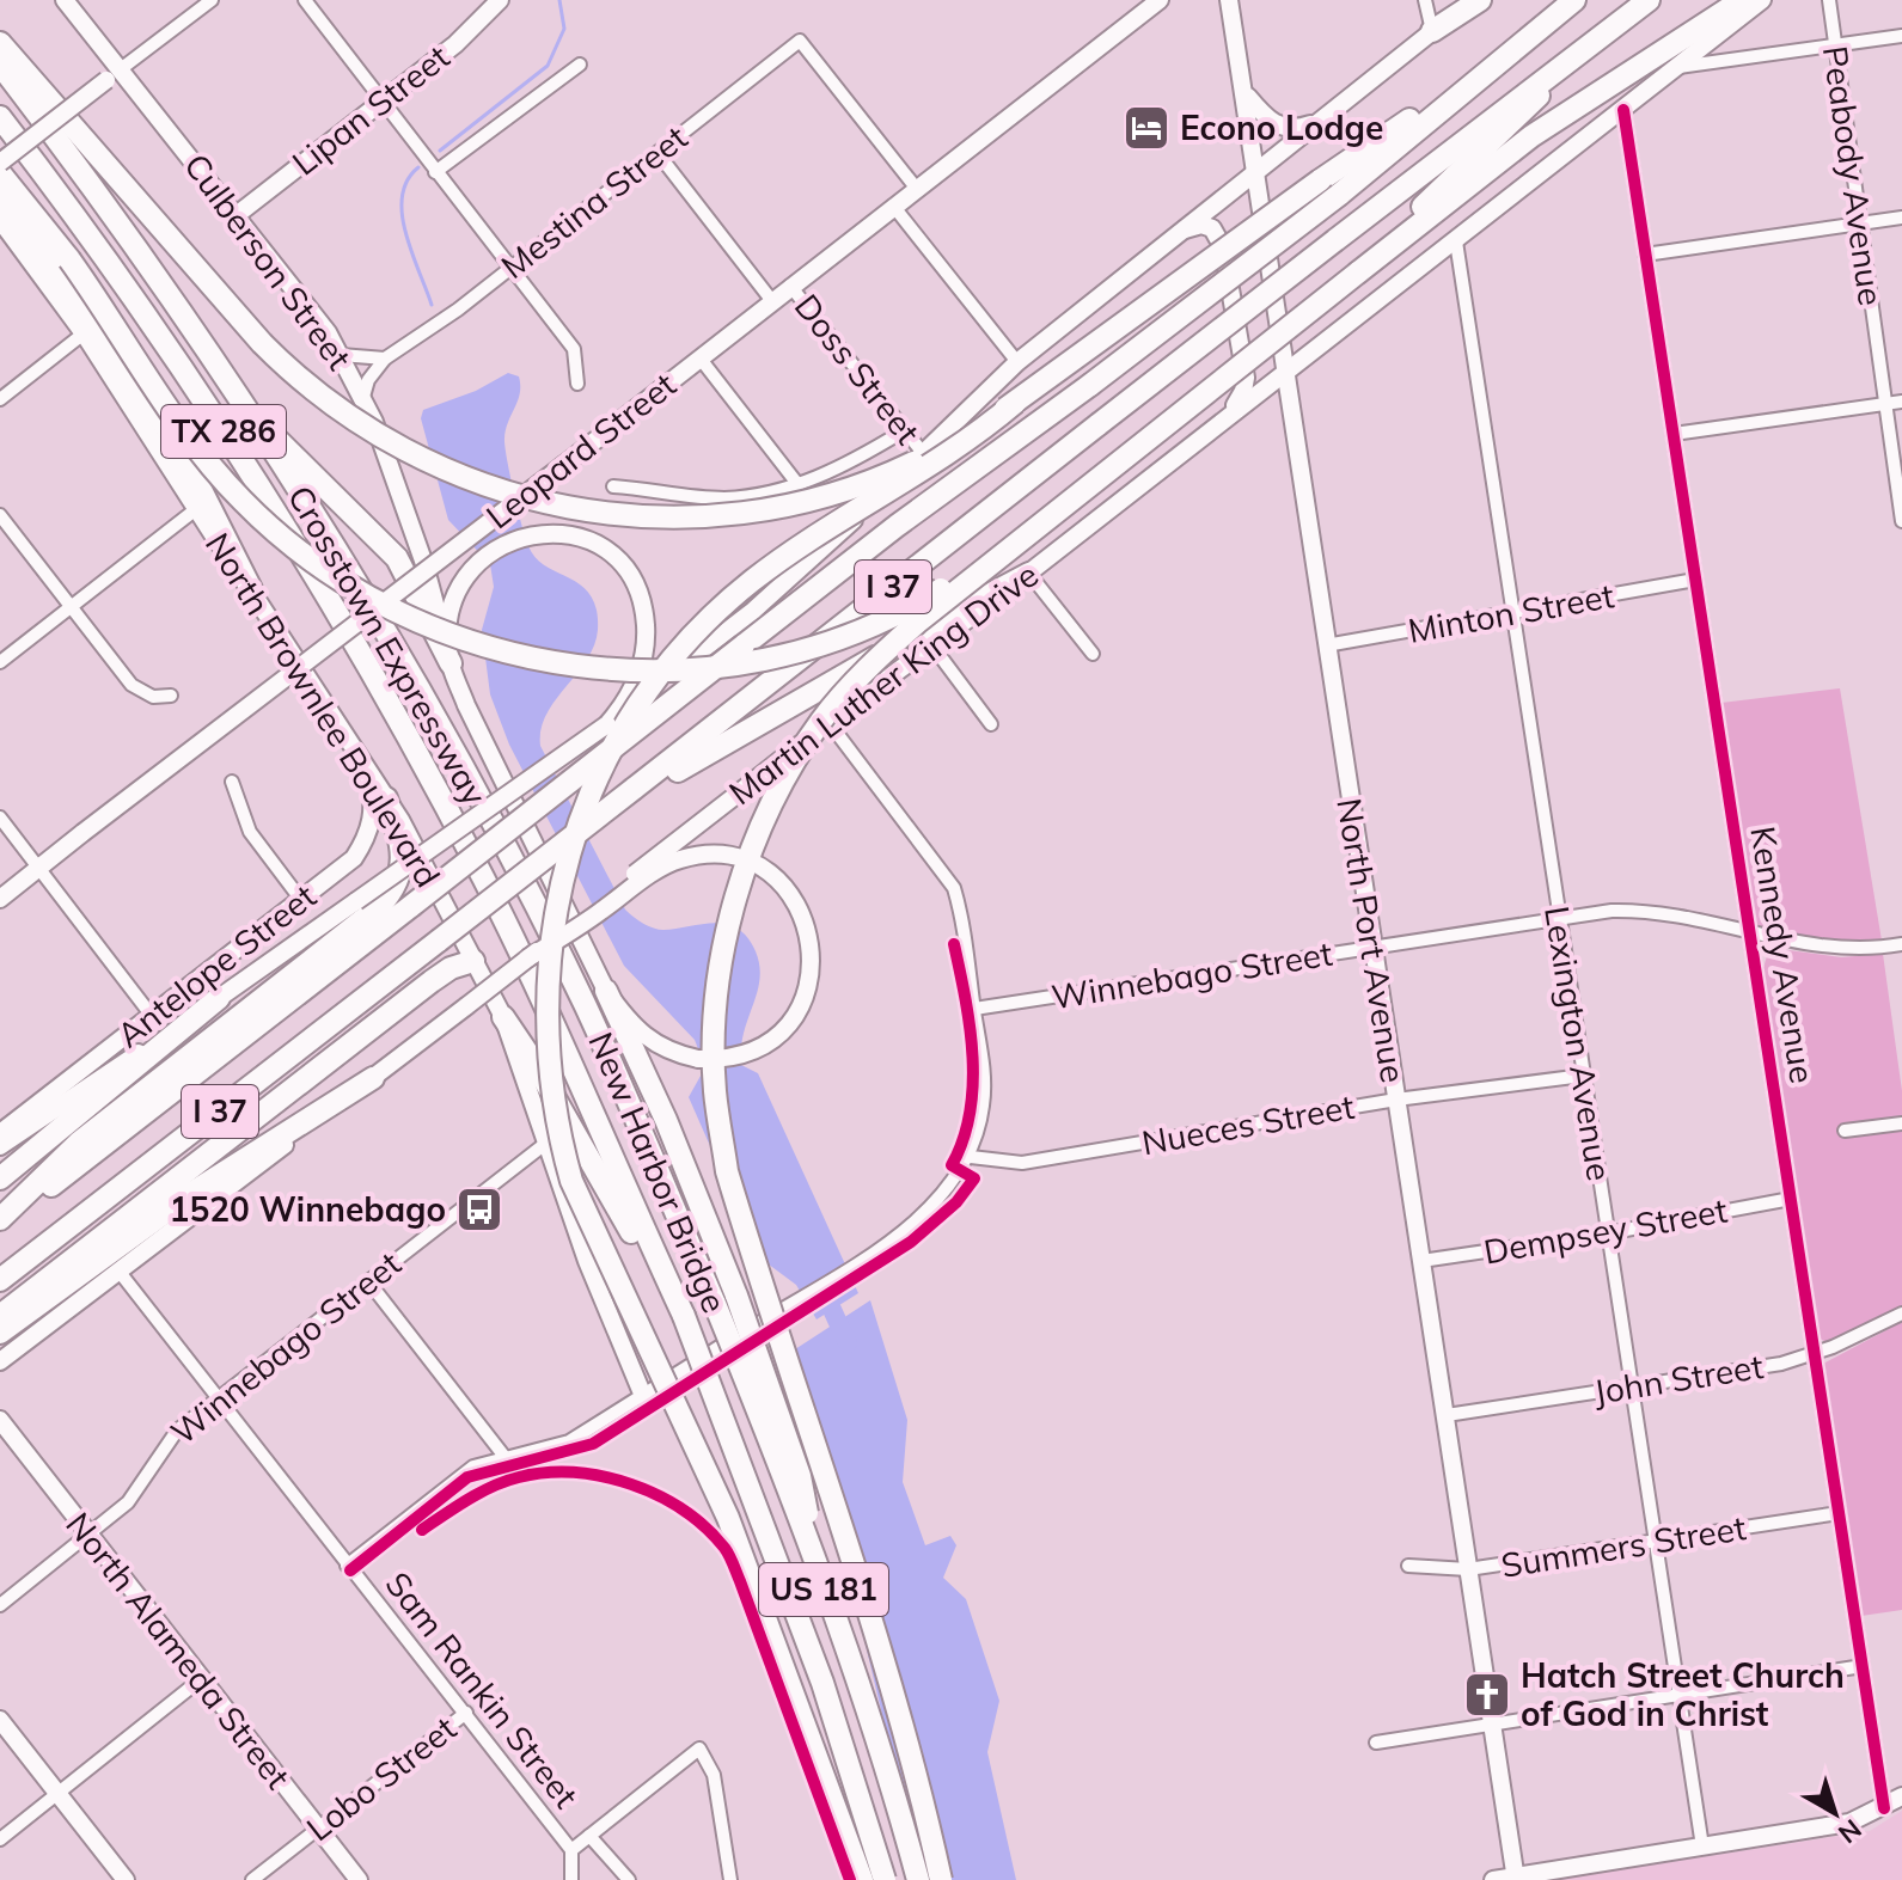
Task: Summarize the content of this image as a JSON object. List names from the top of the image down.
{
  "streets": {
    "highway": [
      "TX 286",
      "I 37",
      "Crosstown Expressway",
      "New Harbor Bridge",
      "US 181"
    ],
    "main road": [
      "Lipan Street",
      "Culberson Street",
      "Leopard Street",
      "Martin Luther King Drive",
      "North Brownlee Boulevard",
      "North Port Avenue",
      "Antelope Street",
      "North Alameda Street"
    ],
    "street": [
      "Peabody Avenue",
      "Mestina Street",
      "Doss Street",
      "Minton Street",
      "Kennedy Avenue",
      "Winnebago Street",
      "Lexington Avenue",
      "Nueces Street",
      "Dempsey Street",
      "John Street",
      "Summers Street",
      "Sam Rankin Street",
      "Lobo Street"
    ]
  },
  "crossings": [
    ["Lipan Street", "Culberson Street"],
    ["Mestina Street", "Culberson Street"],
    ["Mestina Street", "Doss Street"],
    ["Mestina Street", "Leopard Street"],
    ["Doss Street", "Leopard Street"],
    ["Minton Street", "North Port Avenue"],
    ["Minton Street", "Kennedy Avenue"],
    ["Minton Street", "Lexington Avenue"],
    ["Crosstown Expressway", "New Harbor Bridge"],
    ["Martin Luther King Drive", "North Port Avenue"],
    ["Martin Luther King Drive", "Kennedy Avenue"],
    ["Martin Luther King Drive", "Lexington Avenue"],
    ["Martin Luther King Drive", "Sam Rankin Street"],
    ["North Brownlee Boulevard", "Antelope Street"],
    ["North Brownlee Boulevard", "Winnebago Street"],
    ["North Port Avenue", "Winnebago Street"],
    ["North Port Avenue", "Nueces Street"],
    ["North Port Avenue", "Dempsey Street"],
    ["North Port Avenue", "John Street"],
    ["North Port Avenue", "Summers Street"],
    ["Kennedy Avenue", "Winnebago Street"],
    ["Kennedy Avenue", "Dempsey Street"],
    ["Kennedy Avenue", "John Street"],
    ["Kennedy Avenue", "Summers Street"],
    ["Winnebago Street", "Lexington Avenue"],
    ["Winnebago Street", "North Alameda Street"],
    ["Winnebago Street", "Sam Rankin Street"],
    ["Lexington Avenue", "Nueces Street"],
    ["Lexington Avenue", "Dempsey Street"],
    ["Lexington Avenue", "John Street"],
    ["Lexington Avenue", "Summers Street"],
    ["North Alameda Street", "Lobo Street"],
    ["Sam Rankin Street", "Lobo Street"]
  ],
  "places": {
    "hotel": ["Econo Lodge"],
    "bus stop": ["1520 Winnebago"],
    "church": ["Hatch Street Church of God in Christ"]
  },
  "north": "bottom right"
}
